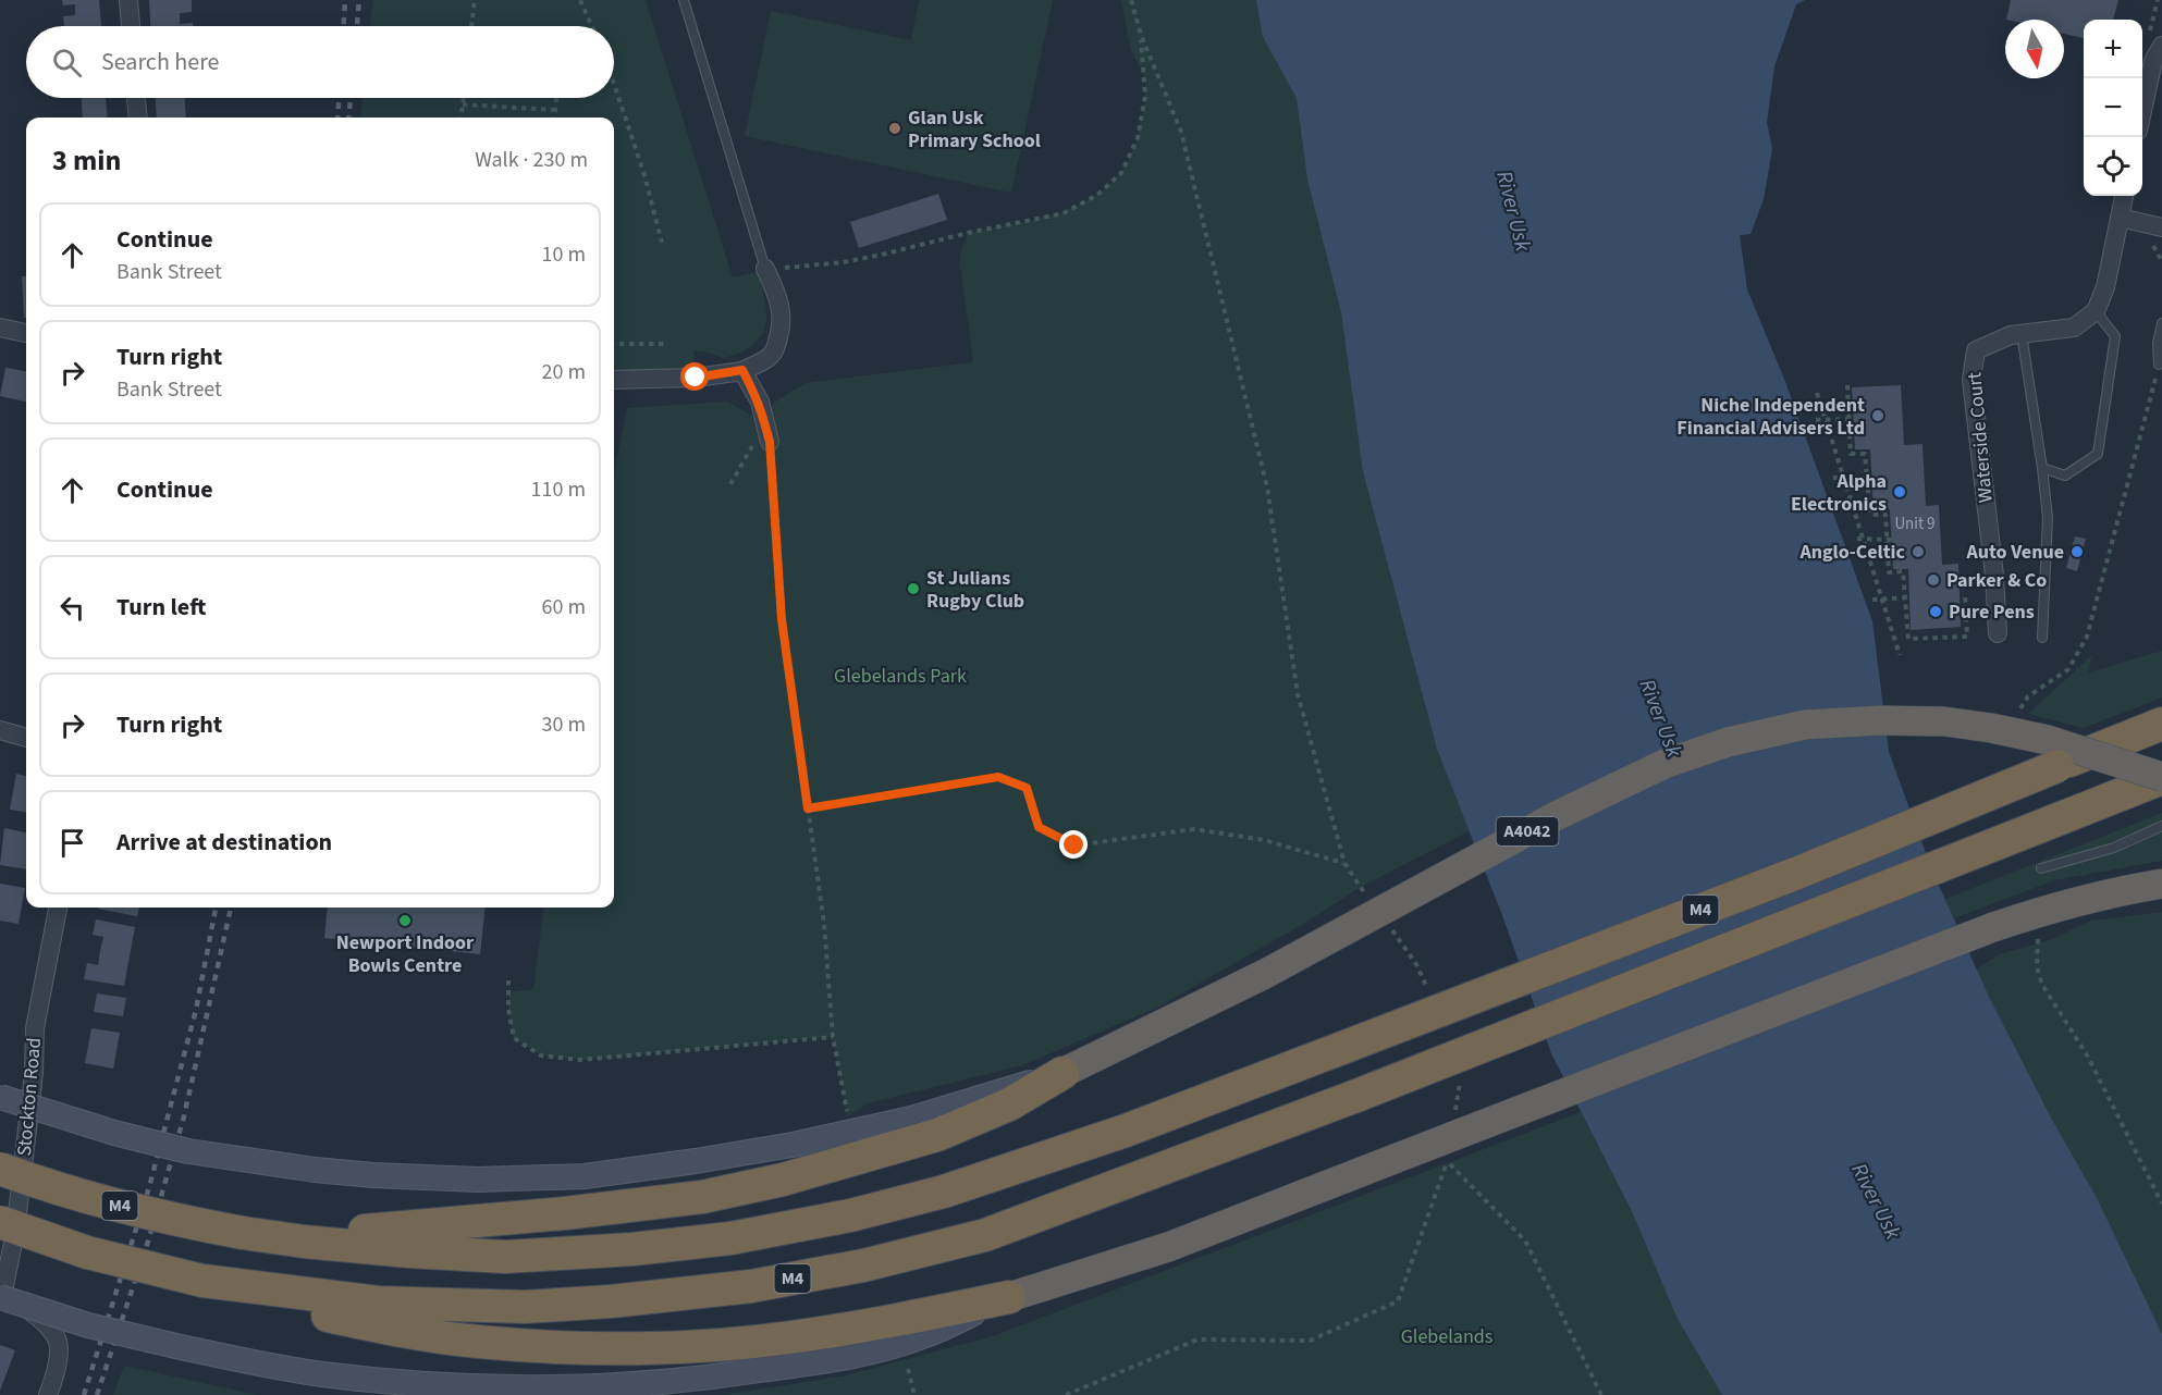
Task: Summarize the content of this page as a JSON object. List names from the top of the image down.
{
  "streets": {
    "highway": ["A4042", "M4"],
    "street": ["Waterside Court", "Stockton Road"]
  },
  "crossings": [
    ["A4042", "M4"]
  ],
  "water": ["River Usk"],
  "parks": ["Glebelands Park", "Glebelands"],
  "places": [
    "Glan Usk Primary School",
    "Niche Independent Financial Advisers Ltd",
    "Alpha Electronics",
    "Anglo-Celtic",
    "Auto Venue",
    "Parker & Co",
    "St Julians Rugby Club",
    "Pure Pens",
    "Newport Indoor Bowls Centre"
  ],
  "house_numbers": ["Unit 9"],
  "north": "bottom",
  "page": {
    "map_buttons": ["+", "−"],
    "search": "Search here",
    "heading": ["3 min", "Walk · 230 m"],
    "list": [
      ["Continue", "Bank Street", "10 m"],
      ["Turn right", "Bank Street", "20 m"],
      ["Continue", "110 m"],
      ["Turn left", "60 m"],
      ["Turn right", "30 m"],
      "Arrive at destination"
    ]
  }
}
